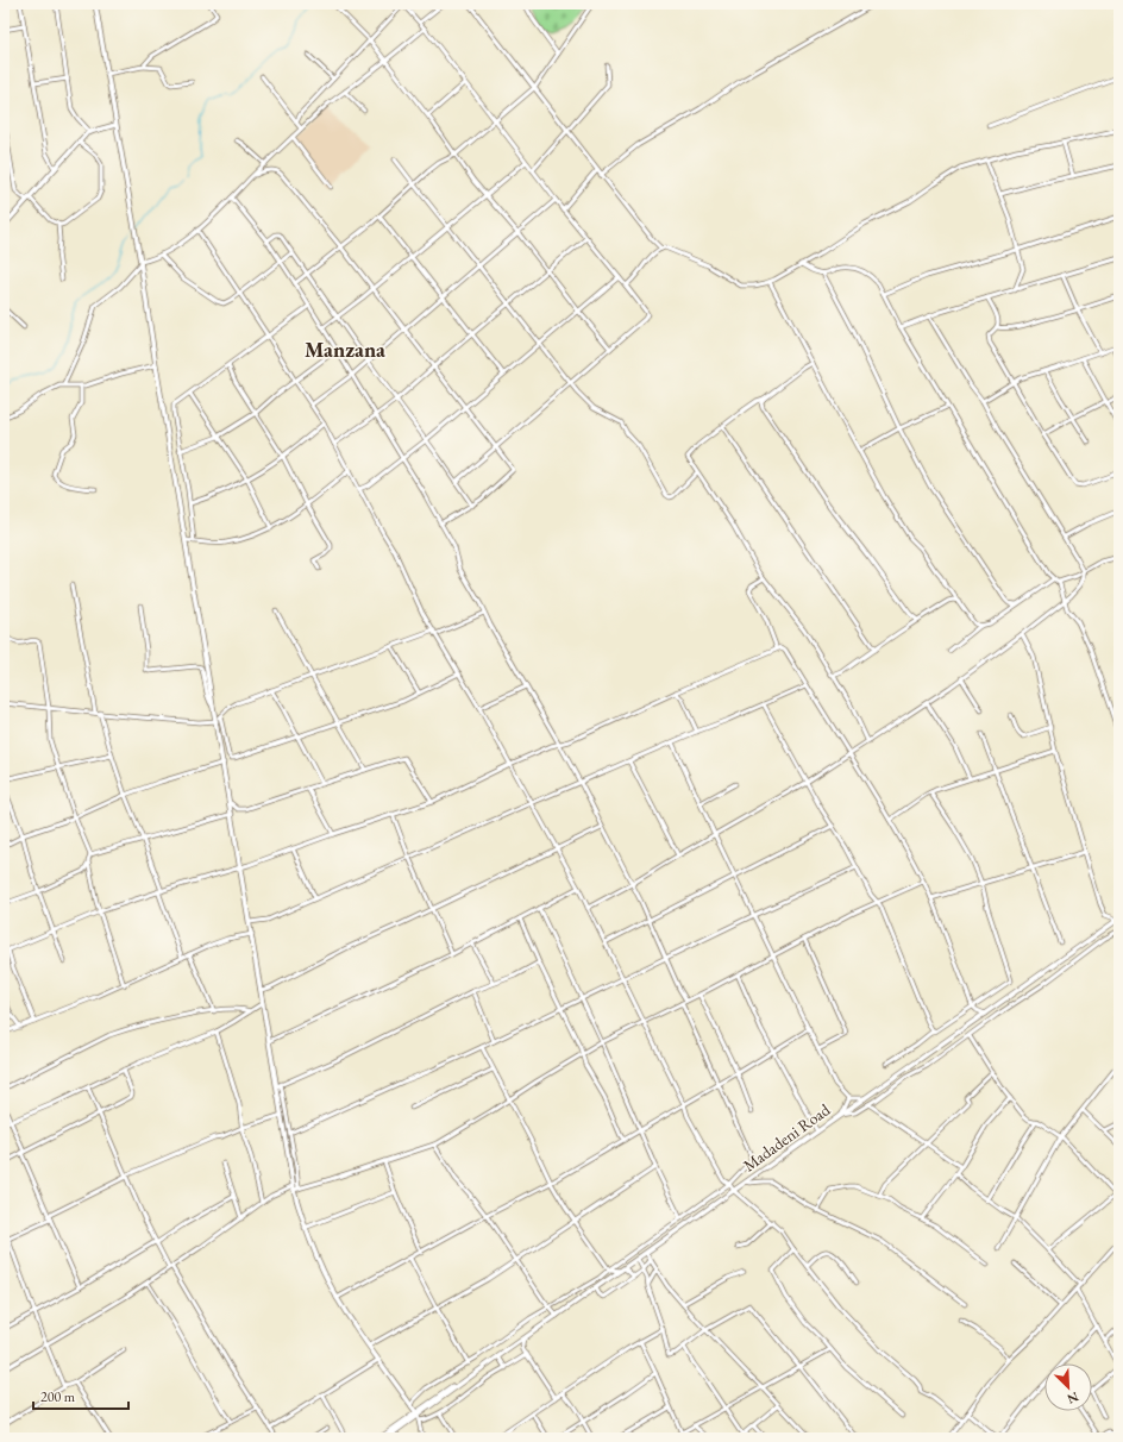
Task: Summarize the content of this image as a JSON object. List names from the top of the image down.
{
  "streets": {
    "street": ["Madadeni Road"]
  },
  "districts": ["Manzana"],
  "scale_bar": "200 m",
  "north": "bottom right"
}
